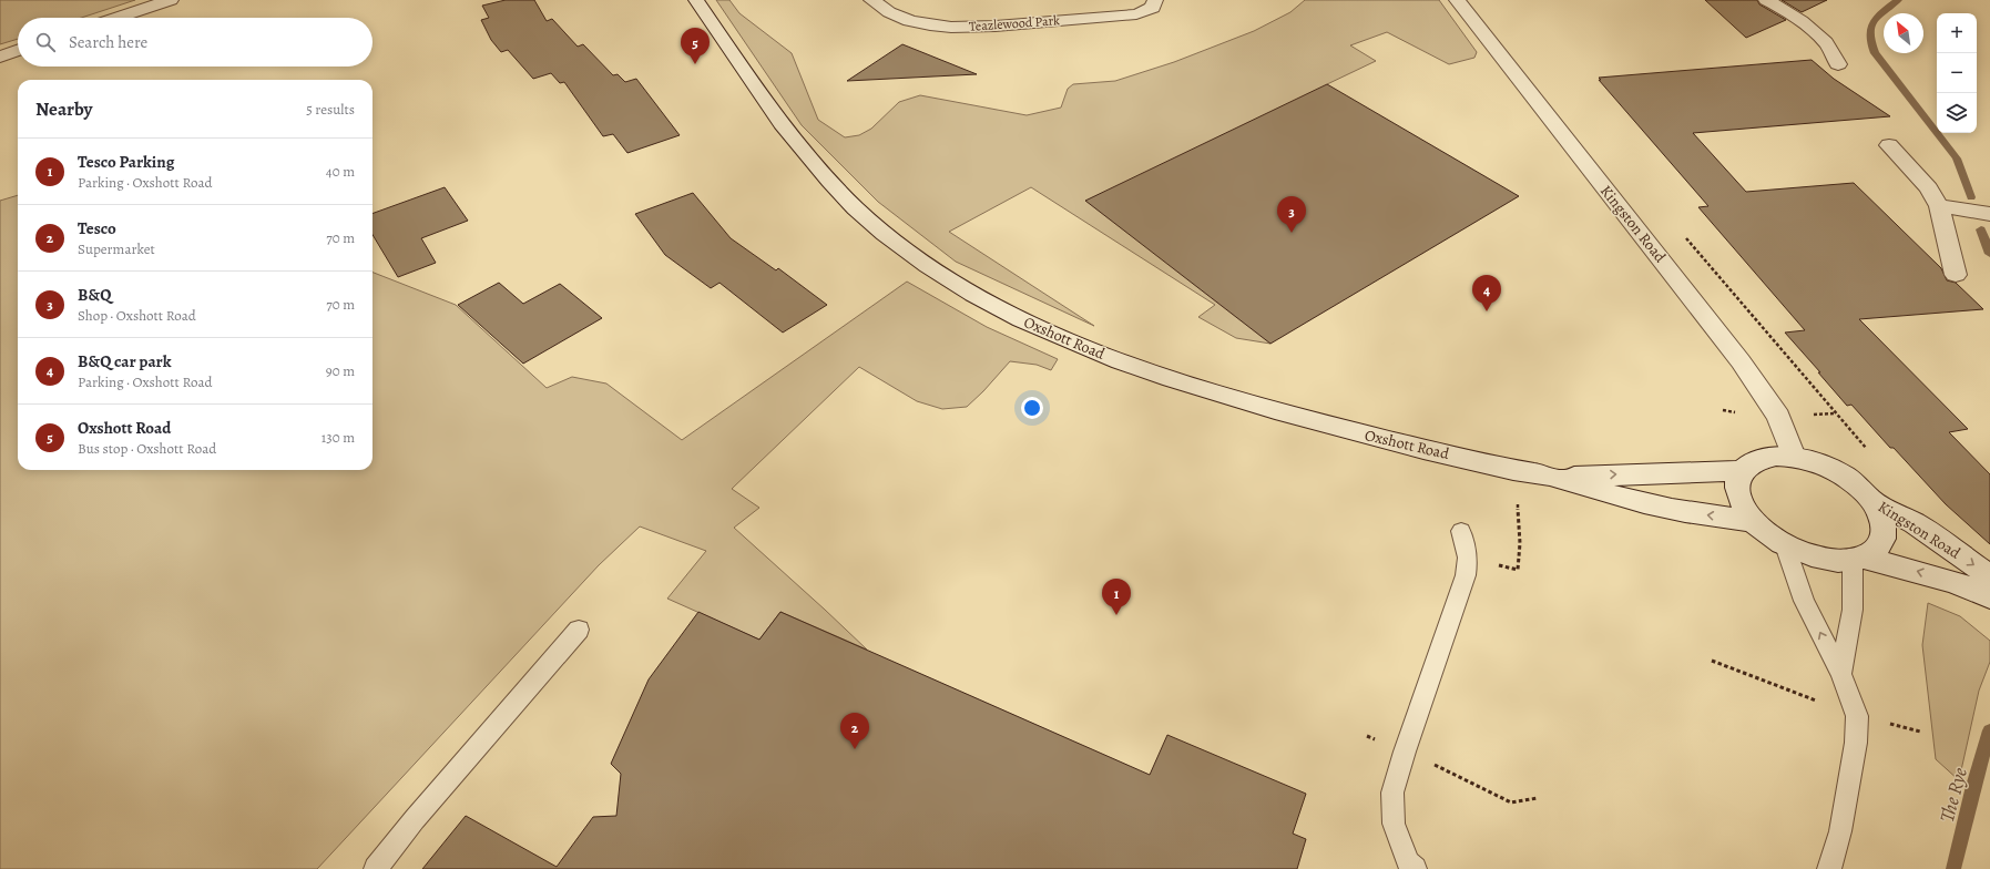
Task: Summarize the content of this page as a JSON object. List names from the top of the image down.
{
  "streets": {
    "main road": ["Teazlewood Park", "Kingston Road", "Oxshott Road"]
  },
  "crossings": [
    ["Kingston Road", "Oxshott Road"]
  ],
  "water": ["The Rye"],
  "north": "top left",
  "page": {
    "map_buttons": ["+", "−"],
    "search": "Search here",
    "pins": [
      "5",
      "3",
      "4",
      "1",
      "2"
    ],
    "heading": ["Nearby", "5 results"],
    "list": [
      {
        "mark": "1",
        "name": "Tesco Parking",
        "note": "Parking · Oxshott Road",
        "value": "40 m"
      },
      {
        "mark": "2",
        "name": "Tesco",
        "note": "Supermarket",
        "value": "70 m"
      },
      {
        "mark": "3",
        "name": "B&Q",
        "note": "Shop · Oxshott Road",
        "value": "70 m"
      },
      {
        "mark": "4",
        "name": "B&Q car park",
        "note": "Parking · Oxshott Road",
        "value": "90 m"
      },
      {
        "mark": "5",
        "name": "Oxshott Road",
        "note": "Bus stop · Oxshott Road",
        "value": "130 m"
      }
    ]
  }
}
